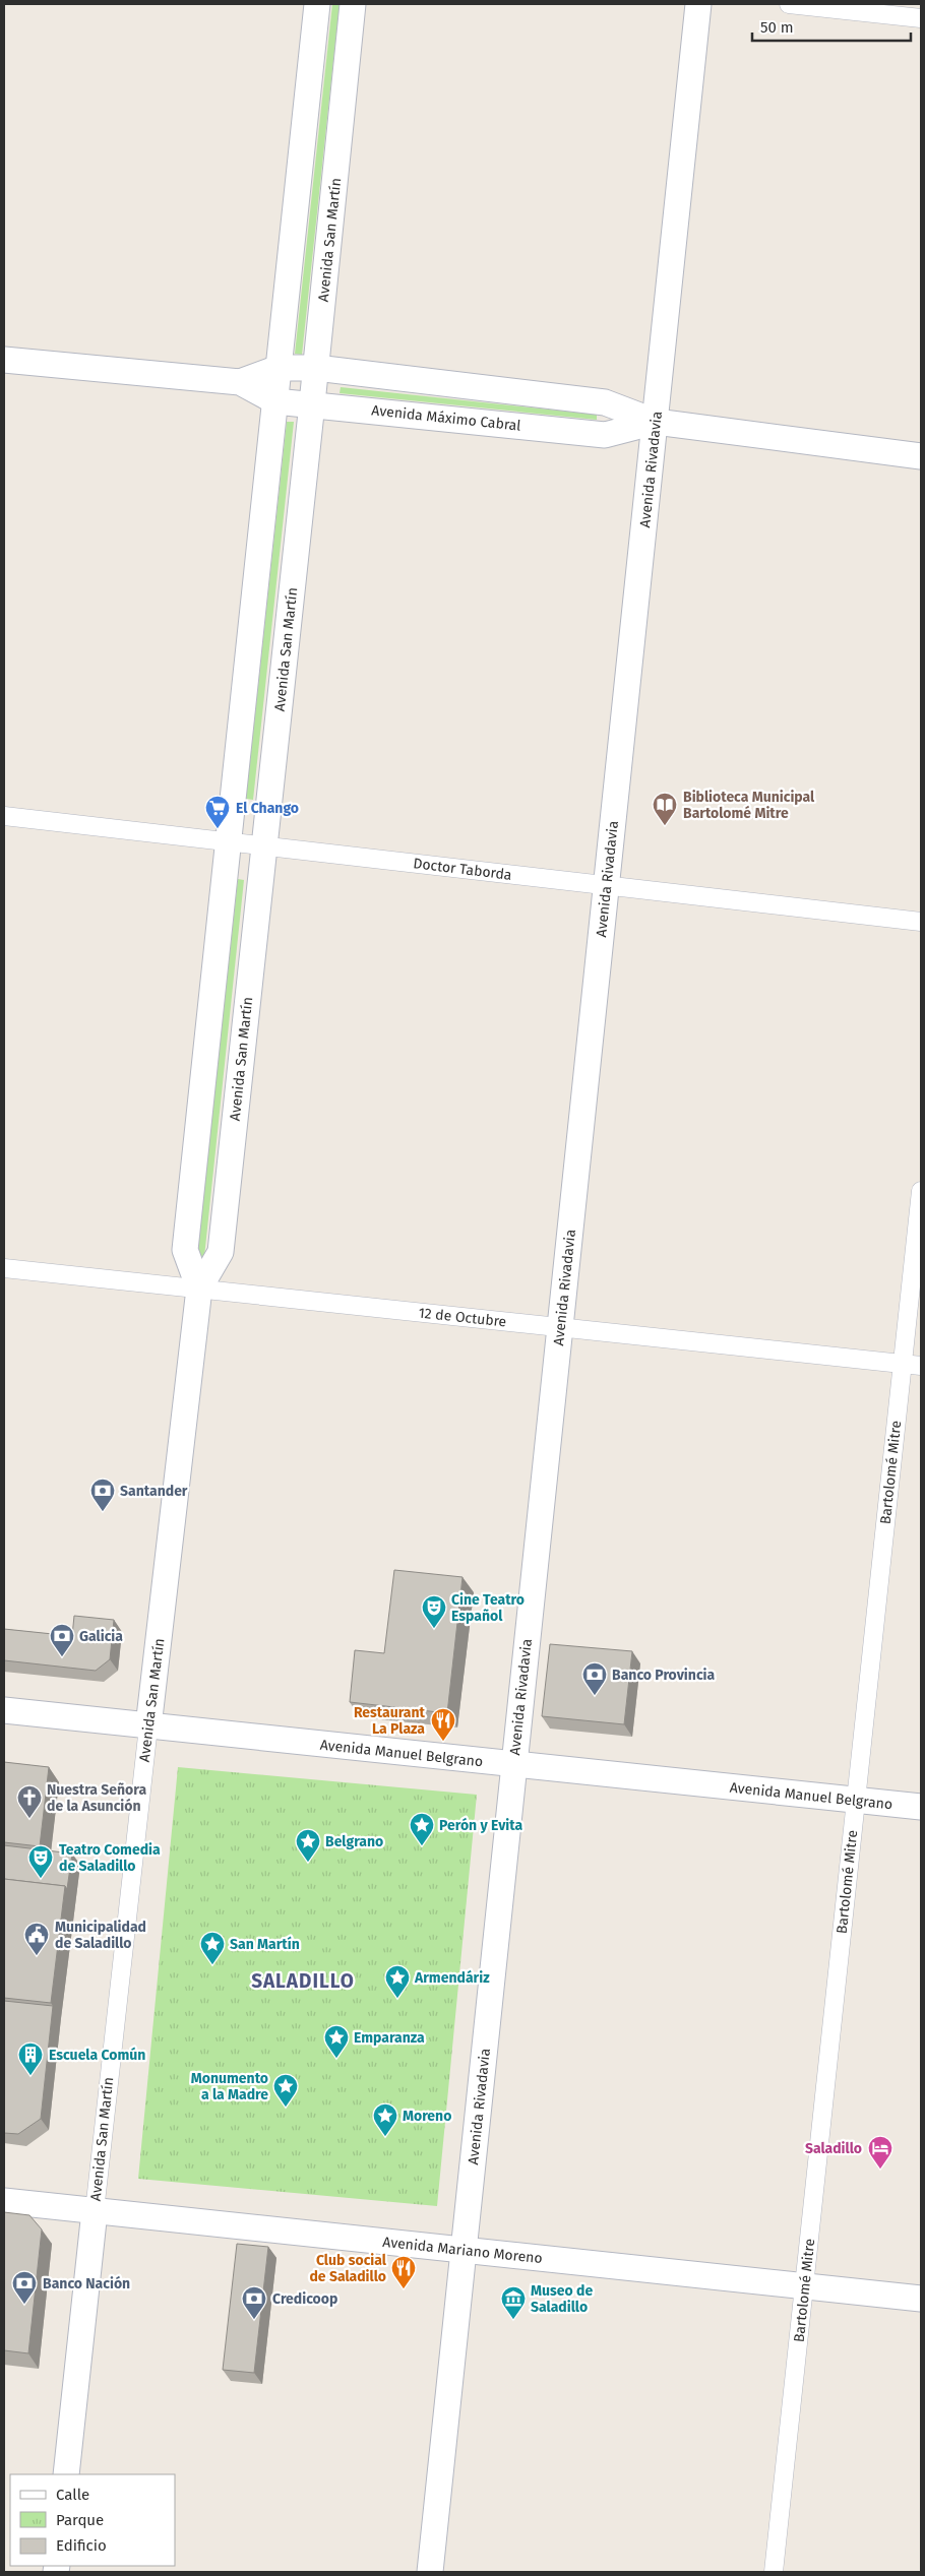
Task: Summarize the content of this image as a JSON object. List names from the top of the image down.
{
  "streets": {
    "main road": [
      "Avenida San Martín",
      "Avenida Máximo Cabral",
      "Avenida Rivadavia",
      "Avenida Manuel Belgrano",
      "Avenida Mariano Moreno"
    ],
    "street": ["Doctor Taborda", "12 de Octubre", "Bartolomé Mitre"]
  },
  "crossings": [
    ["Avenida San Martín", "Avenida Máximo Cabral"],
    ["Avenida San Martín", "Doctor Taborda"],
    ["Avenida San Martín", "12 de Octubre"],
    ["Avenida San Martín", "Avenida Manuel Belgrano"],
    ["Avenida San Martín", "Avenida Mariano Moreno"],
    ["Avenida Máximo Cabral", "Avenida Rivadavia"],
    ["Avenida Rivadavia", "Doctor Taborda"],
    ["Avenida Rivadavia", "12 de Octubre"],
    ["Avenida Rivadavia", "Avenida Manuel Belgrano"],
    ["Avenida Rivadavia", "Avenida Mariano Moreno"],
    ["12 de Octubre", "Bartolomé Mitre"],
    ["Bartolomé Mitre", "Avenida Manuel Belgrano"],
    ["Bartolomé Mitre", "Avenida Mariano Moreno"]
  ],
  "districts": ["SALADILLO"],
  "places": {
    "library": ["Biblioteca Municipal Bartolomé Mitre"],
    "supermarket": ["El Chango"],
    "bank": [
      "Santander",
      "Galicia",
      "Banco Provincia",
      "Banco Nación",
      "Credicoop"
    ],
    "theatre": ["Cine Teatro Español", "Teatro Comedia de Saladillo"],
    "restaurant": ["Restaurant La Plaza", "Club social de Saladillo"],
    "church": ["Nuestra Señora de la Asunción"],
    "place": [
      "Perón y Evita",
      "Belgrano",
      "San Martín",
      "Armendáriz",
      "Emparanza",
      "Monumento a la Madre",
      "Moreno"
    ],
    "public building": ["Municipalidad de Saladillo"],
    "building": ["Escuela Común"],
    "hotel": ["Saladillo"],
    "museum": ["Museo de Saladillo"]
  },
  "legend": ["Calle", "Parque", "Edificio"],
  "scale_bar": "50 m"
}
